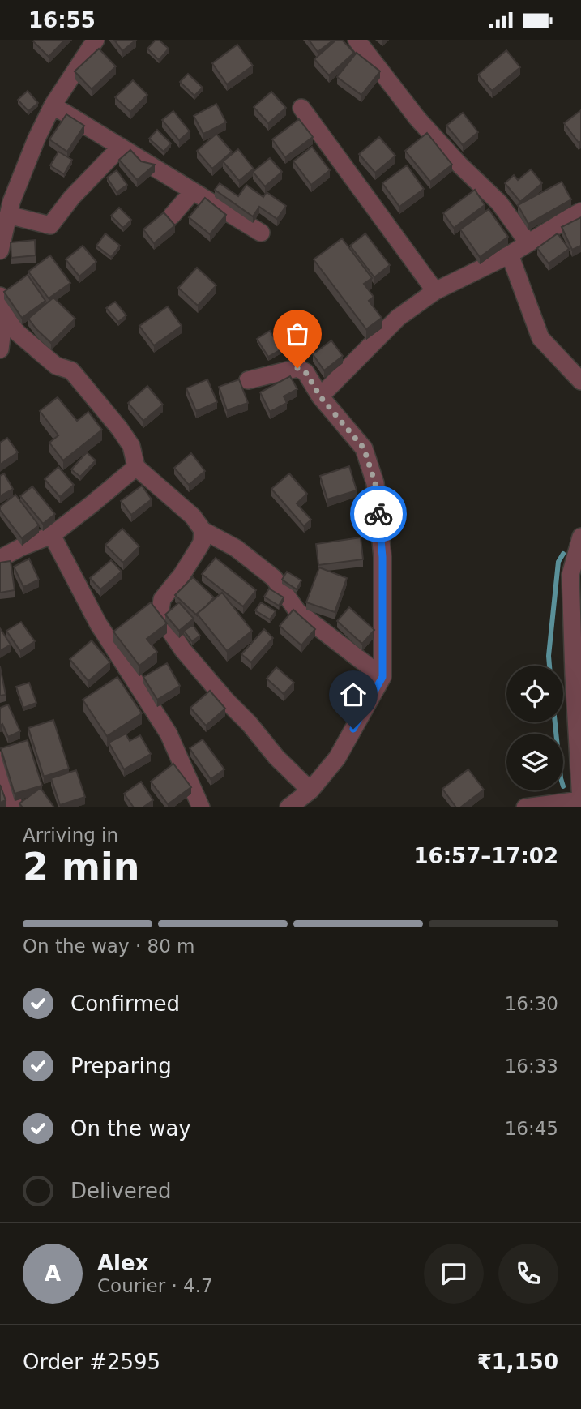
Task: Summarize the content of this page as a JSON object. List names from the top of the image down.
{
  "page": {
    "status": "16:55",
    "heading": ["2 min", "Arriving in", "16:57–17:02"],
    "panel": [
      "Alex",
      "Courier · 4.7",
      "Order #2595",
      "₹1,150"
    ],
    "bar": "On the way · 80 m",
    "list": [
      ["Confirmed", "16:30"],
      ["Preparing", "16:33"],
      ["On the way", "16:45"],
      "Delivered"
    ],
    "round": "A"
  }
}
